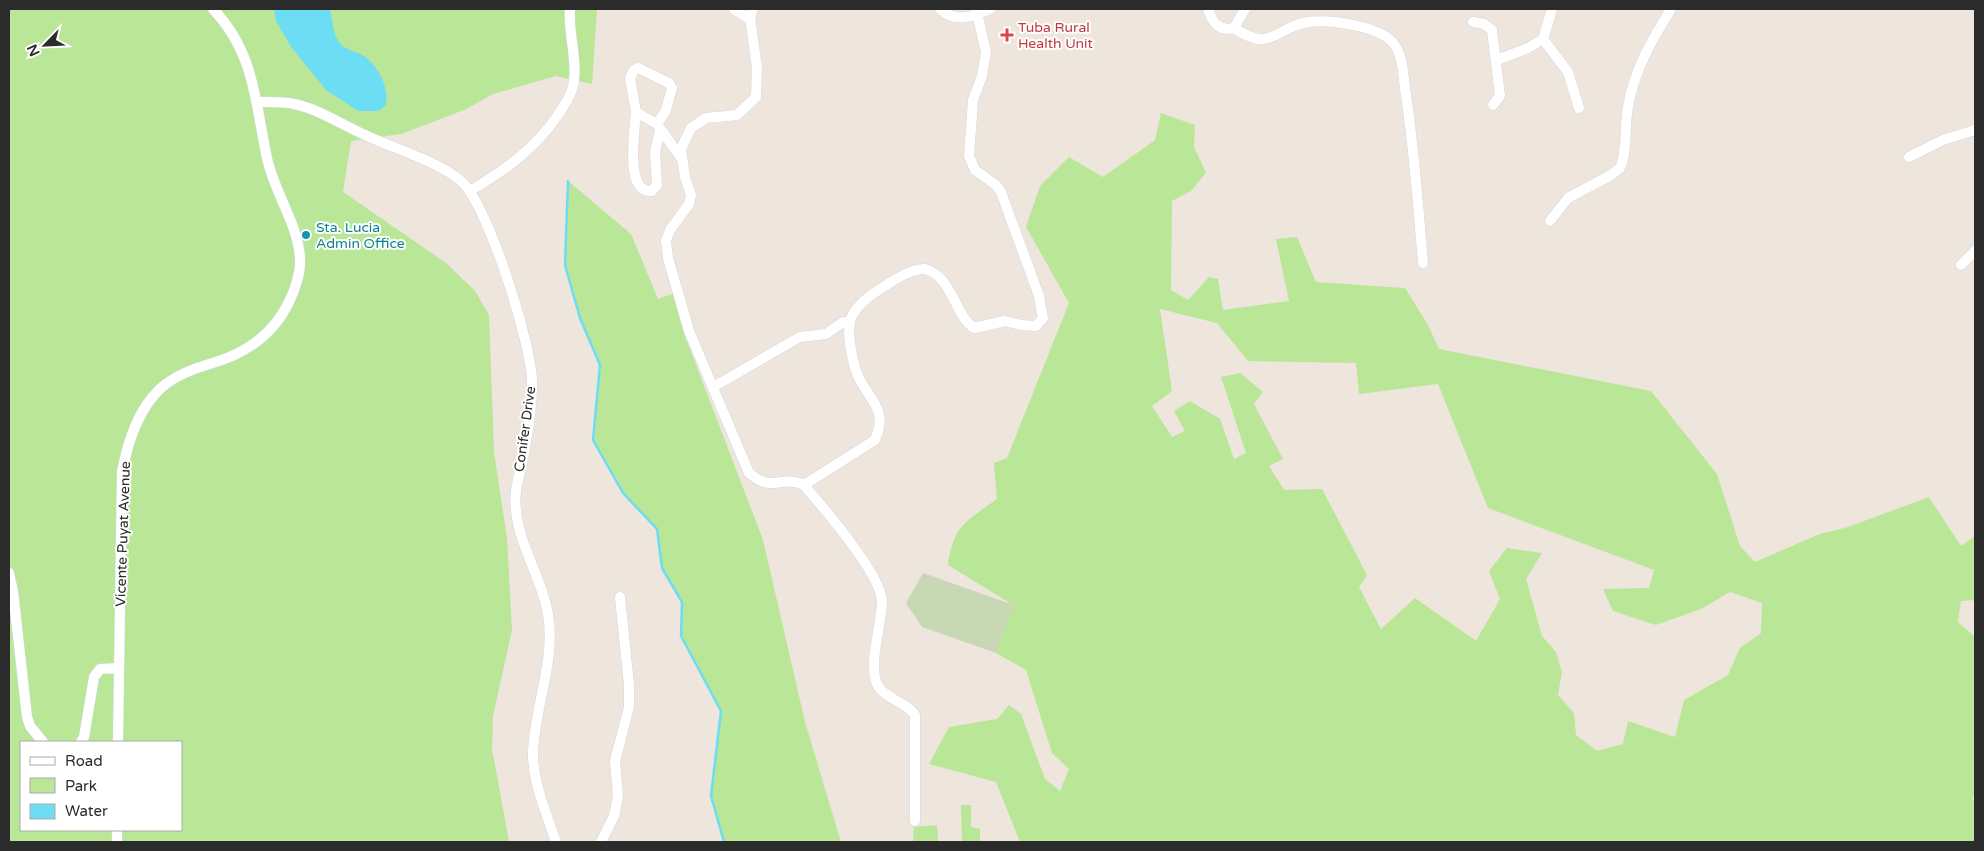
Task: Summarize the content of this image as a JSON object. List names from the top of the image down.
{
  "streets": {
    "street": ["Conifer Drive", "Vicente Puyat Avenue"]
  },
  "crossings": [
    ["Conifer Drive", "Vicente Puyat Avenue"]
  ],
  "places": {
    "health": ["Tuba Rural Health Unit"],
    "other": ["Sta. Lucia Admin Office"]
  },
  "legend": ["Road", "Park", "Water"],
  "north": "bottom left"
}
